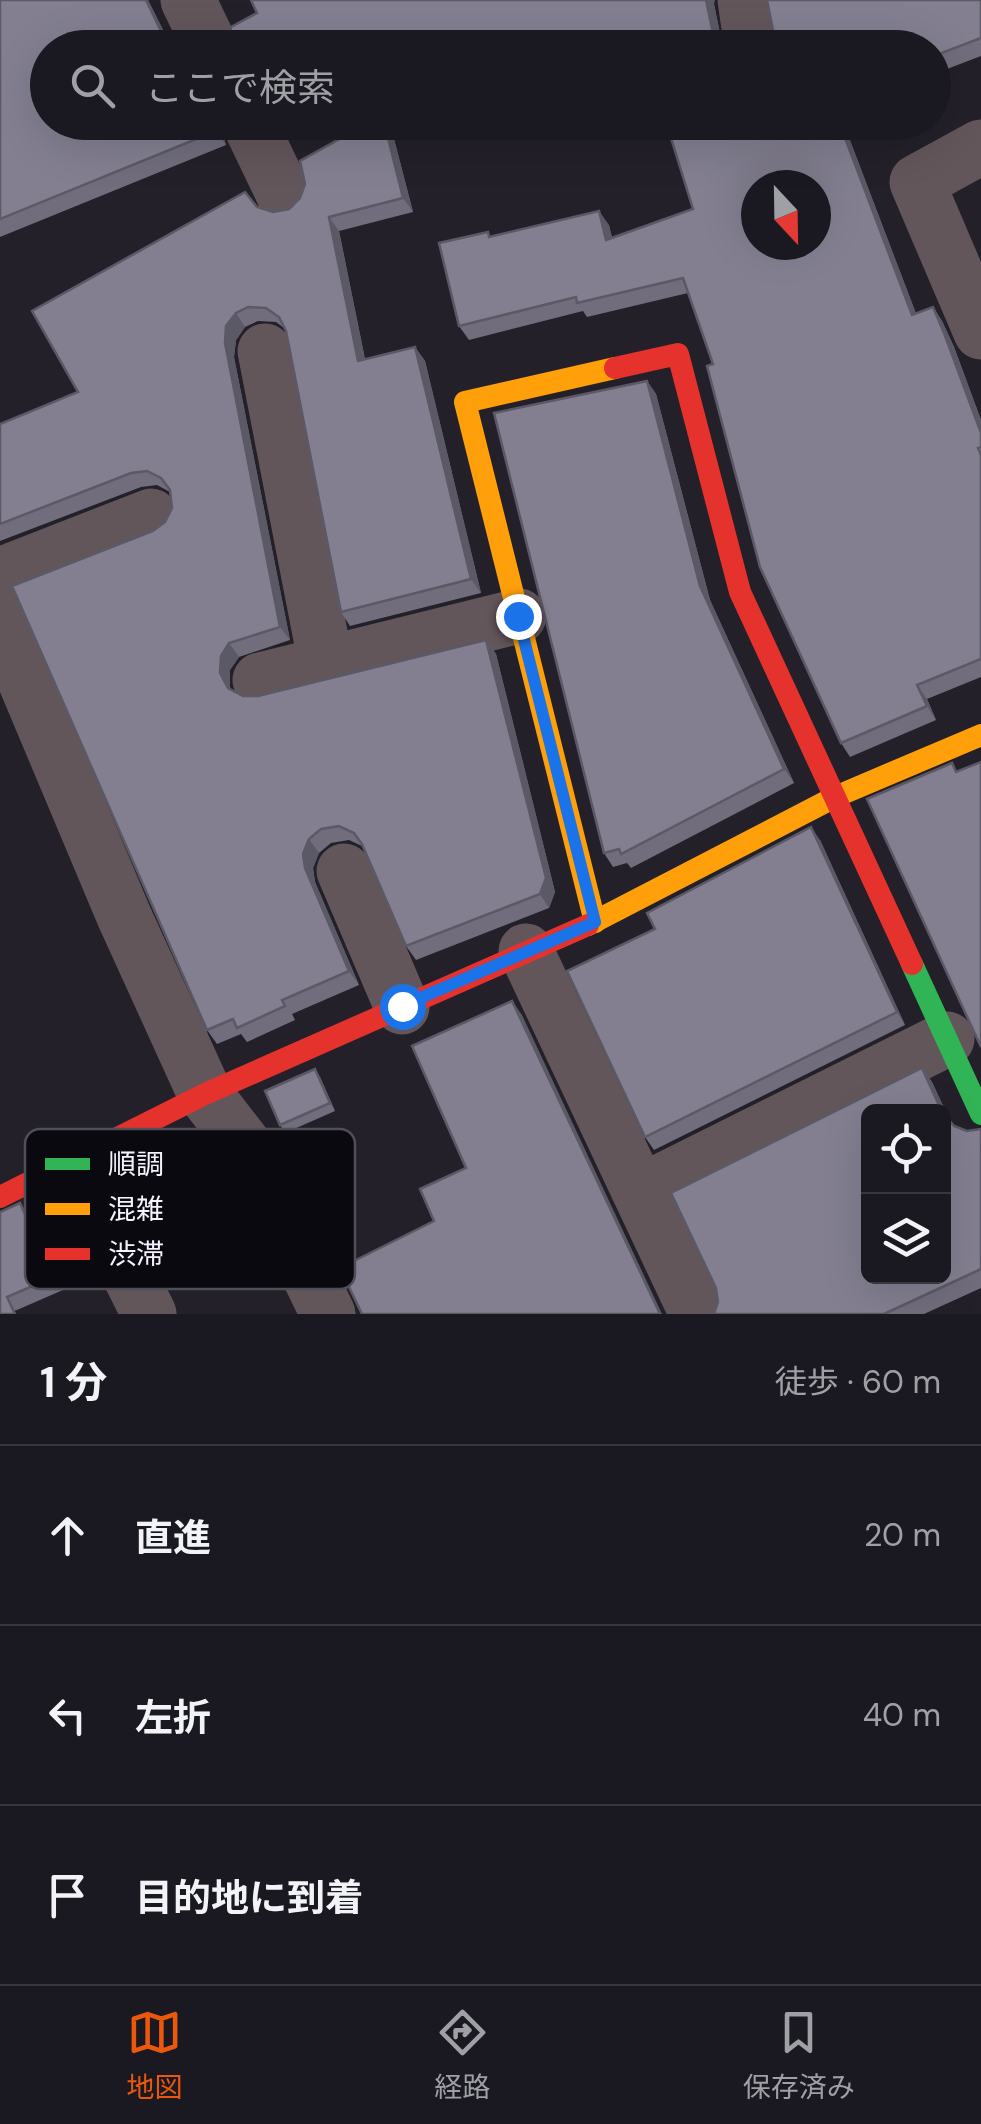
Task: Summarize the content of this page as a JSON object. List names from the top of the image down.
{
  "legend": ["順調", "混雑", "渋滞"],
  "north": "bottom",
  "page": {
    "search": "ここで検索",
    "heading": ["1 分", "徒歩 · 60 m"],
    "list": [
      ["直進", "20 m"],
      ["左折", "40 m"],
      "目的地に到着"
    ],
    "nav": ["地図", "経路", "保存済み"]
  }
}
